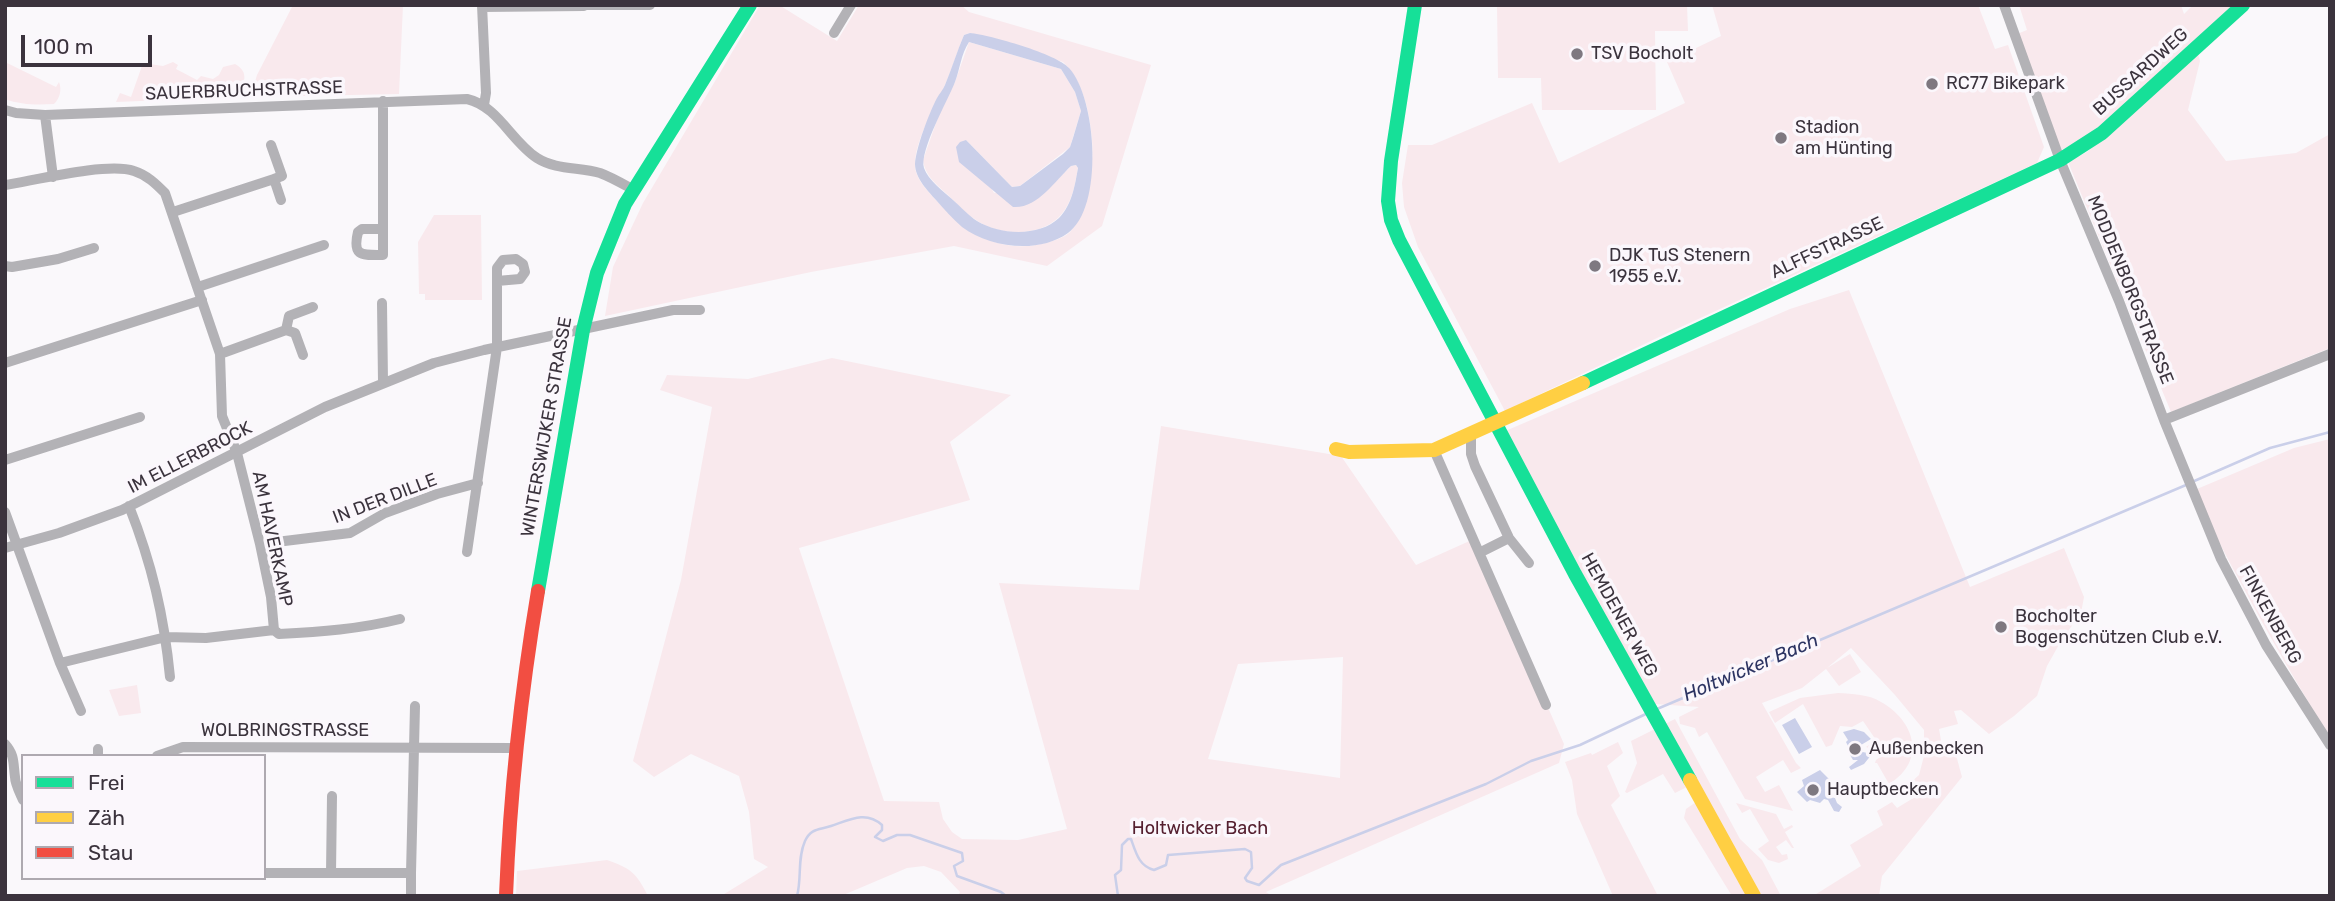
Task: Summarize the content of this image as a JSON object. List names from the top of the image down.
{
  "streets": {
    "street": [
      "BUSSARDWEG",
      "SAUERBRUCHSTRASSE",
      "ALFFSTRASSE",
      "MODDENBORGSTRASSE",
      "WINTERSWIJKER STRASSE",
      "IM ELLERBROCK",
      "IN DER DILLE",
      "AM HAVERKAMP",
      "HEMDENER WEG",
      "FINKENBERG",
      "WOLBRINGSTRASSE"
    ]
  },
  "crossings": [
    ["BUSSARDWEG", "ALFFSTRASSE"],
    ["BUSSARDWEG", "MODDENBORGSTRASSE"],
    ["ALFFSTRASSE", "MODDENBORGSTRASSE"],
    ["ALFFSTRASSE", "HEMDENER WEG"],
    ["MODDENBORGSTRASSE", "FINKENBERG"],
    ["WINTERSWIJKER STRASSE", "IM ELLERBROCK"],
    ["WINTERSWIJKER STRASSE", "WOLBRINGSTRASSE"],
    ["IM ELLERBROCK", "AM HAVERKAMP"],
    ["IN DER DILLE", "AM HAVERKAMP"]
  ],
  "water": ["Holtwicker Bach"],
  "parks": ["Holtwicker Bach"],
  "places": [
    "TSV Bocholt",
    "RC77 Bikepark",
    "Stadion am Hünting",
    "DJK TuS Stenern 1955 e.V.",
    "Bocholter Bogenschützen Club e.V.",
    "Außenbecken",
    "Hauptbecken"
  ],
  "legend": ["Frei", "Zäh", "Stau"],
  "scale_bar": "100 m"
}
